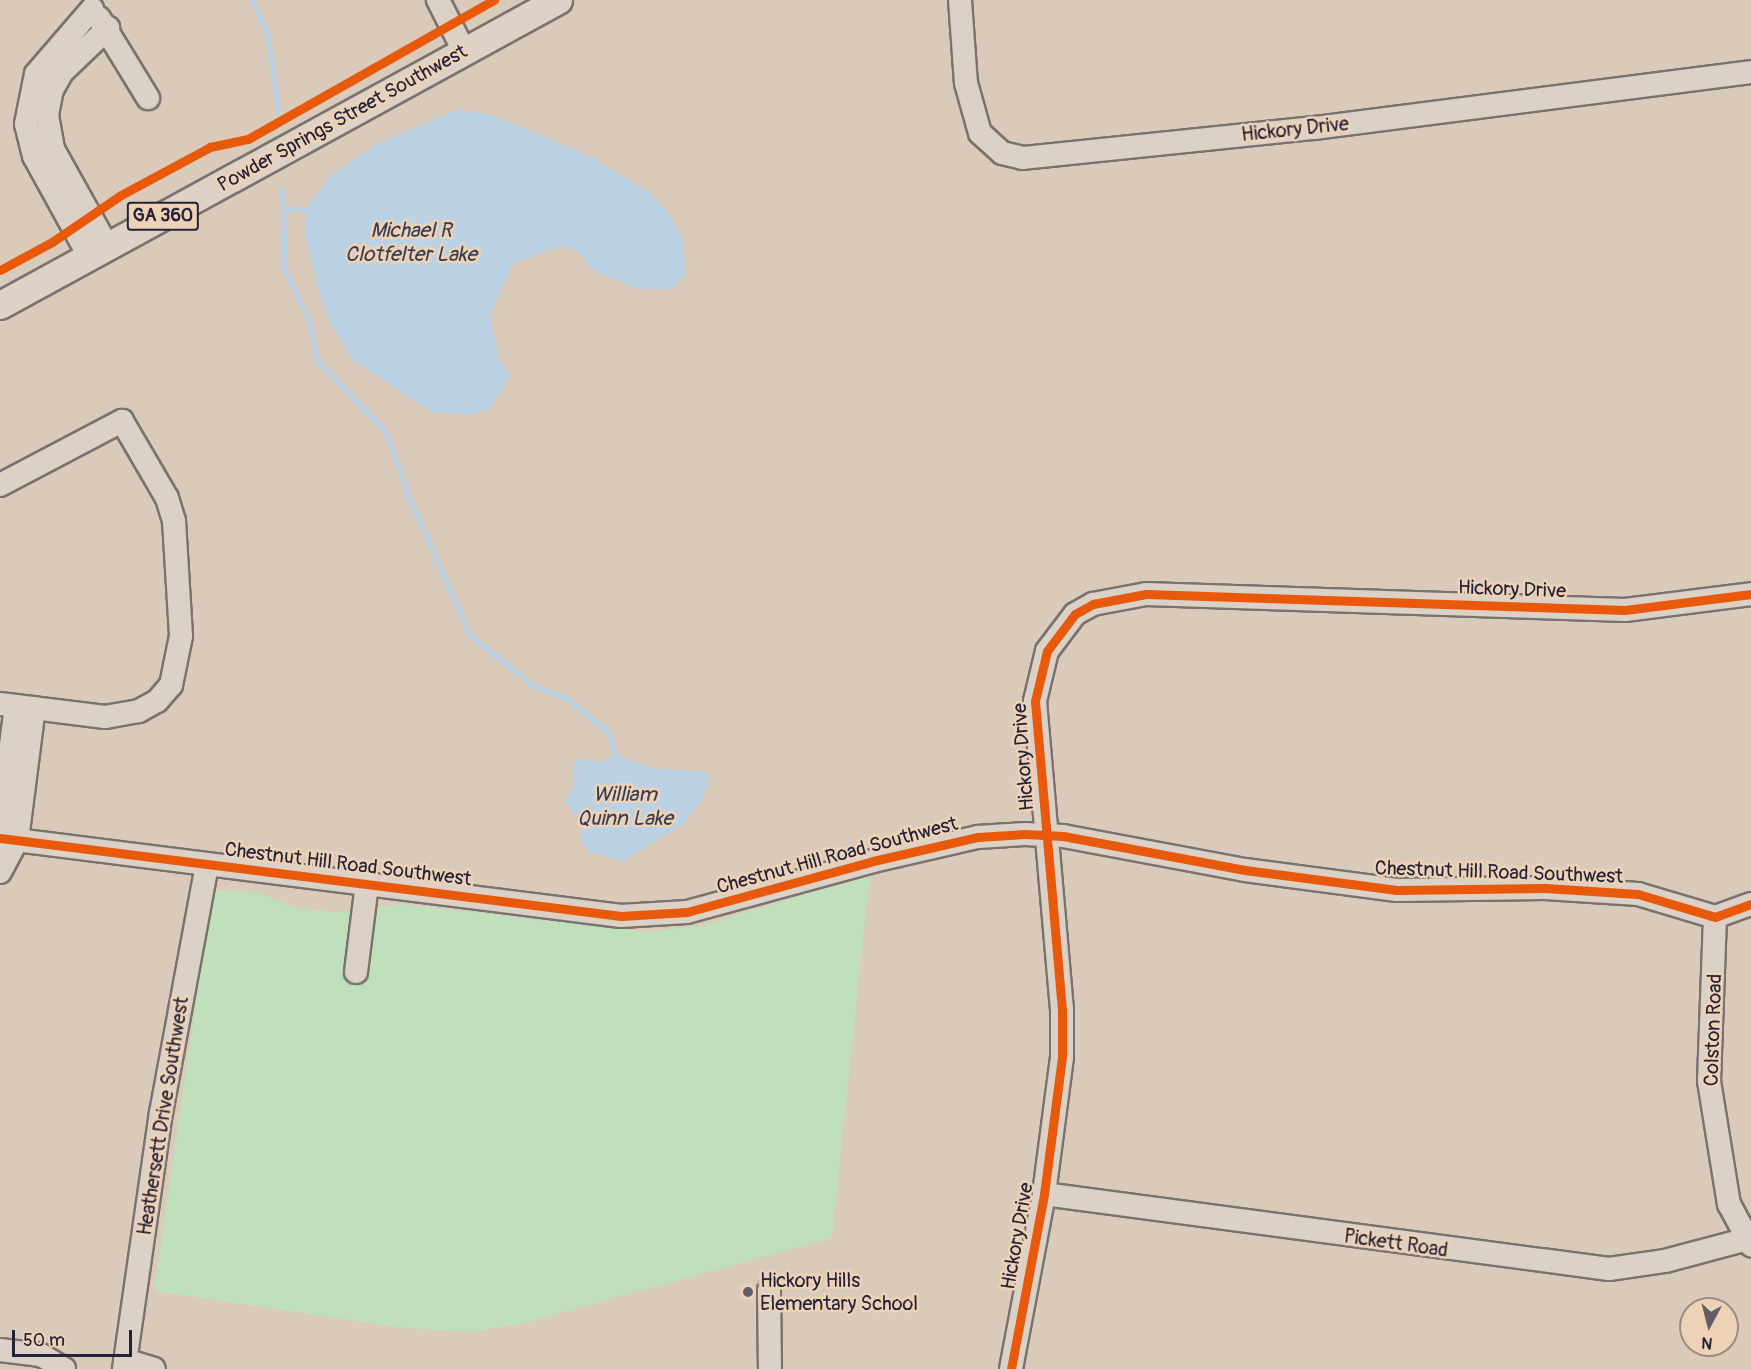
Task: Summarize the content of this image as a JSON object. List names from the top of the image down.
{
  "streets": {
    "main road": ["Powder Springs Street Southwest", "GA 360"],
    "street": [
      "Hickory Drive",
      "Chestnut Hill Road Southwest",
      "Colston Road",
      "Heathersett Drive Southwest",
      "Pickett Road"
    ]
  },
  "crossings": [
    ["Hickory Drive", "Chestnut Hill Road Southwest"],
    ["Hickory Drive", "Pickett Road"],
    ["Chestnut Hill Road Southwest", "Colston Road"],
    ["Chestnut Hill Road Southwest", "Heathersett Drive Southwest"],
    ["Colston Road", "Pickett Road"]
  ],
  "water": ["Michael R Clotfelter Lake", "William Quinn Lake"],
  "places": ["Hickory Hills Elementary School"],
  "scale_bar": "50 m",
  "north": "bottom"
}
